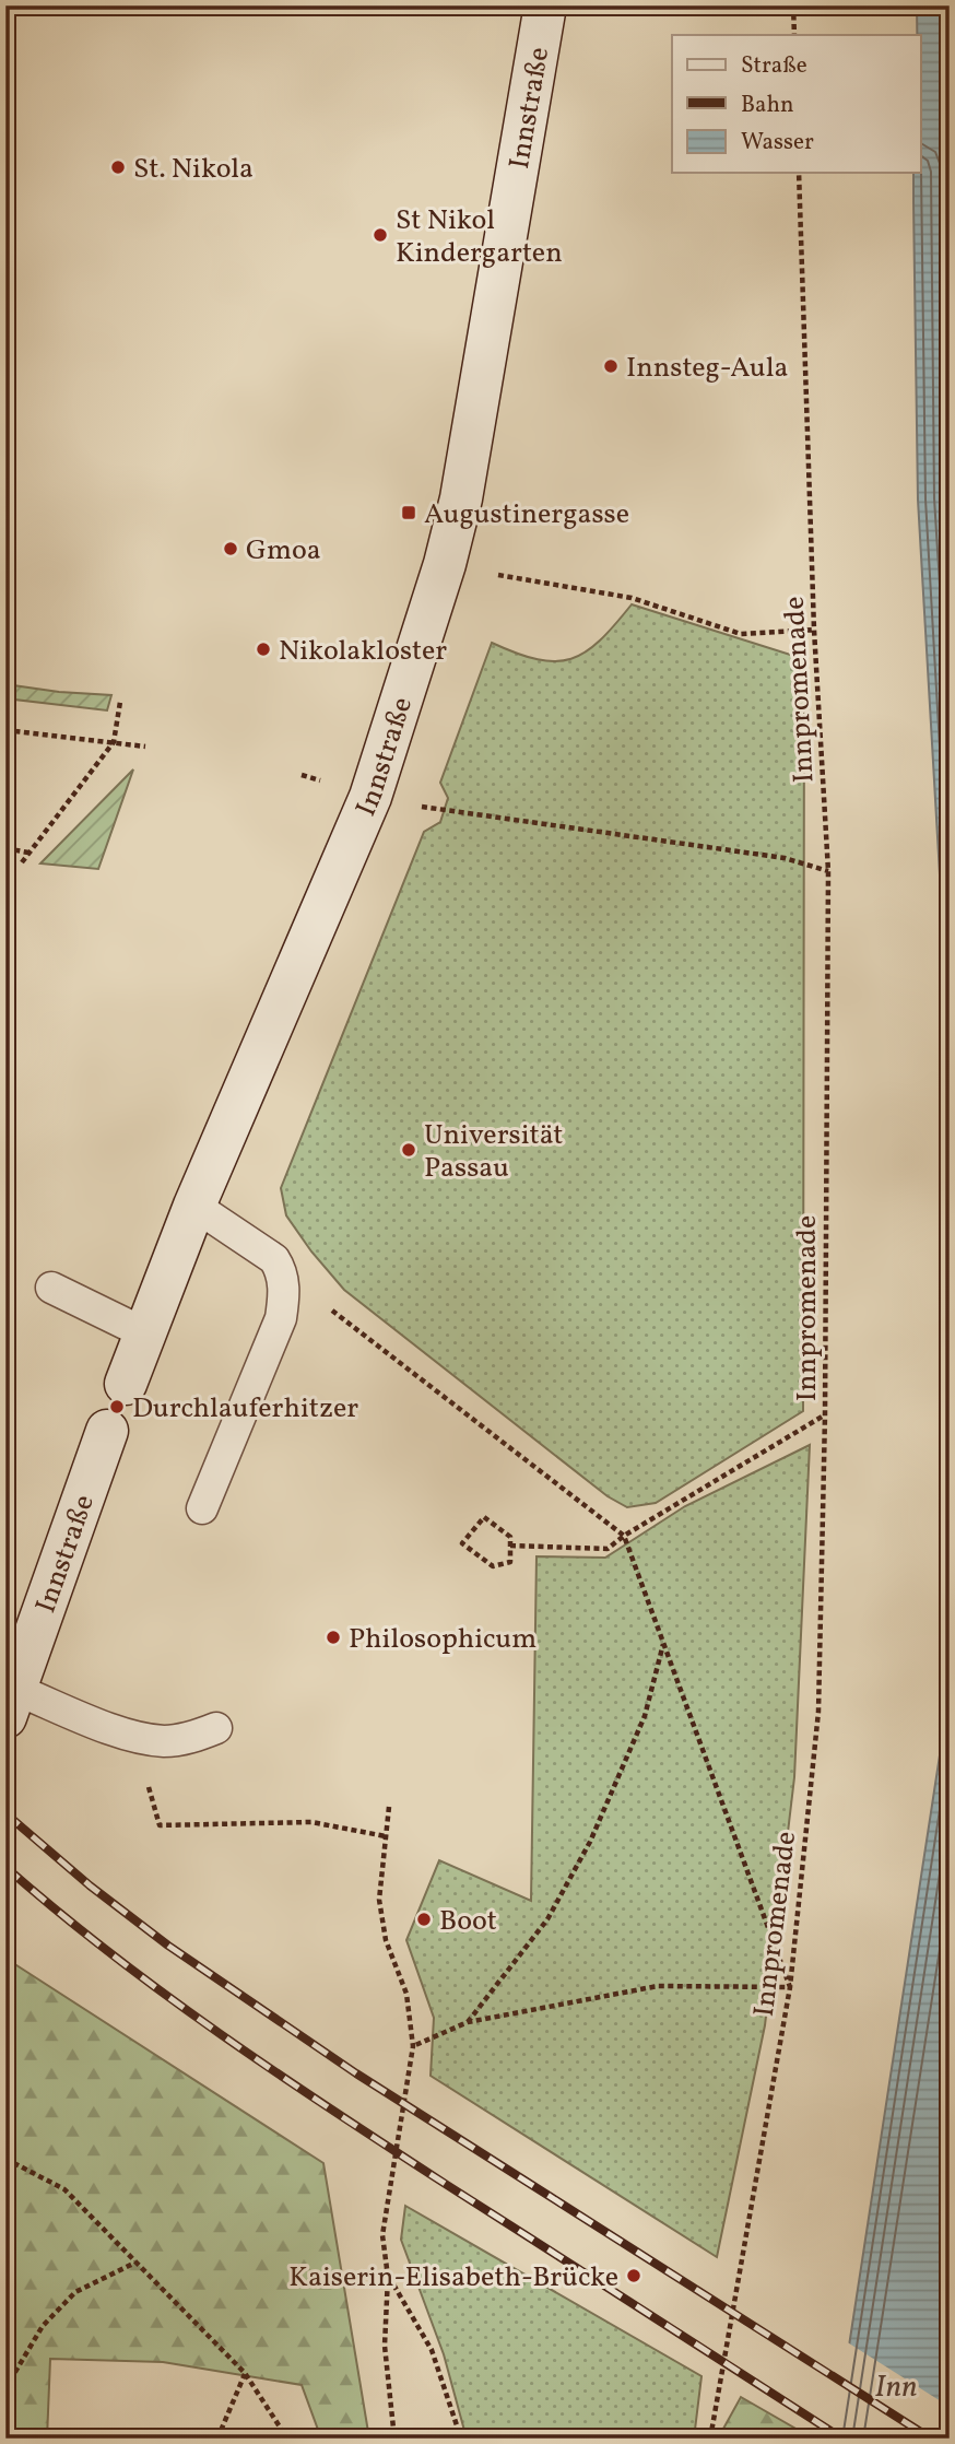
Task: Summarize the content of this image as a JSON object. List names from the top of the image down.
{
  "streets": {
    "street": ["Innstraße"],
    "path": ["Innpromenade"]
  },
  "water": ["Inn"],
  "places": {
    "other": [
      "St. Nikola",
      "St Nikol Kindergarten",
      "Innsteg-Aula",
      "Gmoa",
      "Nikolakloster",
      "Universität Passau",
      "Durchlauferhitzer",
      "Philosophicum",
      "Boot",
      "Kaiserin-Elisabeth-Brücke"
    ],
    "transit": ["Augustinergasse"]
  },
  "legend": ["Straße", "Bahn", "Wasser"]
}
